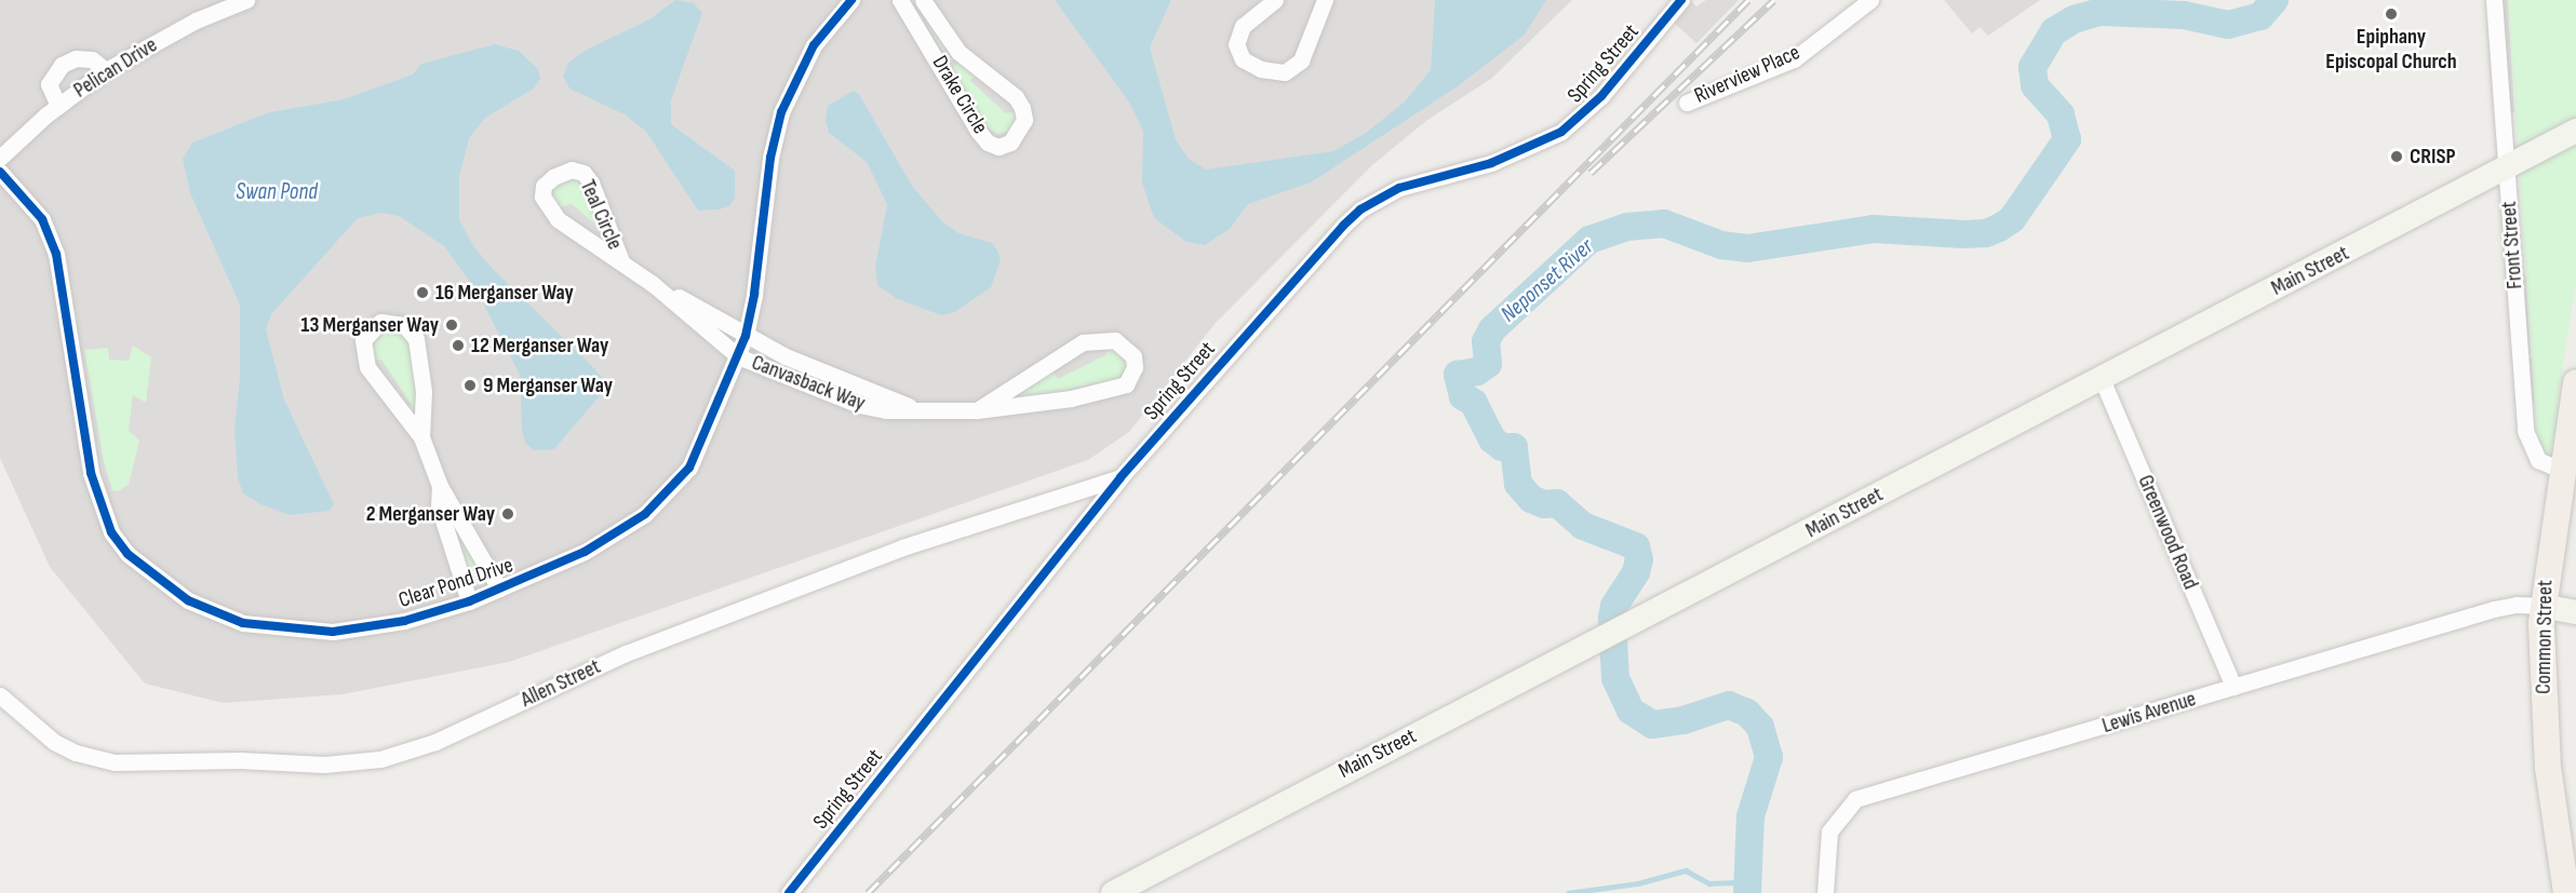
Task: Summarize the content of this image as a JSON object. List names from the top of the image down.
{
  "streets": {
    "main road": ["Main Street", "Common Street"],
    "street": [
      "Spring Street",
      "Pelican Drive",
      "Riverview Place",
      "Drake Circle",
      "Teal Circle",
      "Front Street",
      "Canvasback Way",
      "Greenwood Road",
      "Clear Pond Drive",
      "Allen Street",
      "Lewis Avenue"
    ]
  },
  "crossings": [
    ["Spring Street", "Allen Street"],
    ["Teal Circle", "Canvasback Way"],
    ["Teal Circle", "Clear Pond Drive"],
    ["Front Street", "Main Street"],
    ["Front Street", "Common Street"],
    ["Main Street", "Greenwood Road"],
    ["Canvasback Way", "Clear Pond Drive"],
    ["Greenwood Road", "Lewis Avenue"],
    ["Common Street", "Lewis Avenue"]
  ],
  "water": ["Swan Pond", "Neponset River"],
  "places": [
    "Epiphany Episcopal Church",
    "CRISP",
    "16 Merganser Way",
    "13 Merganser Way",
    "12 Merganser Way",
    "9 Merganser Way",
    "2 Merganser Way"
  ]
}
